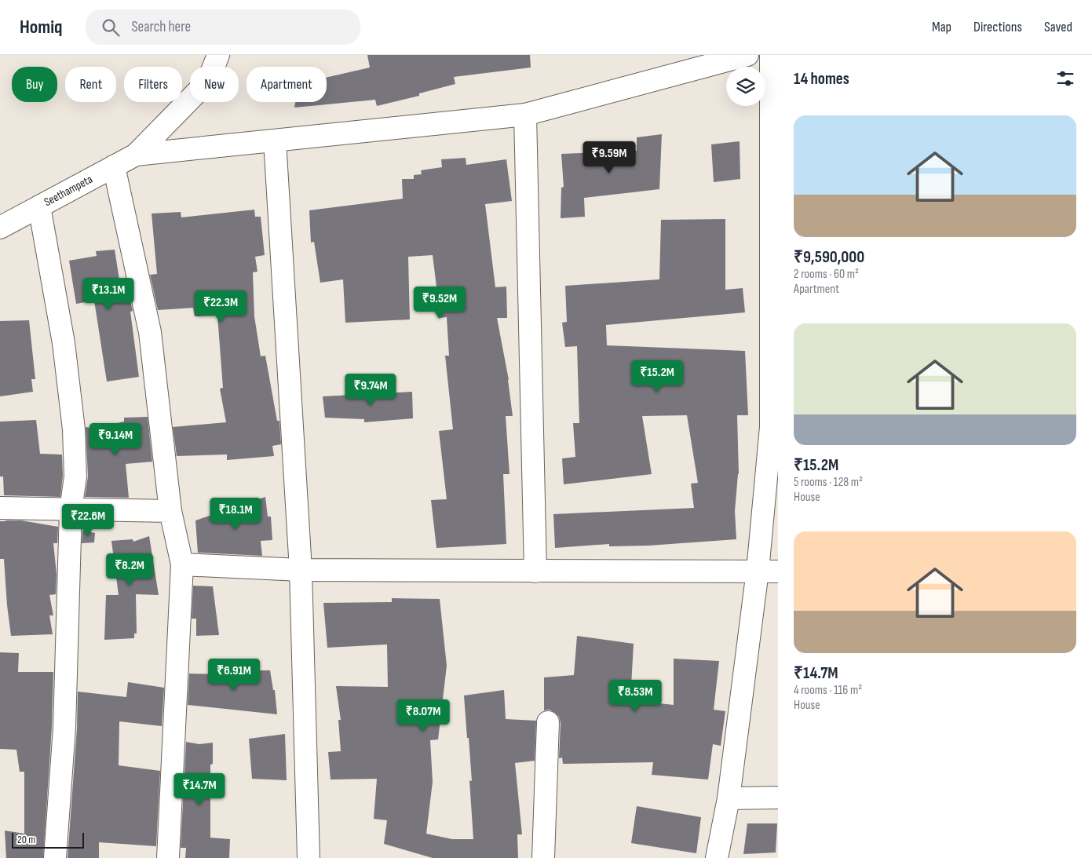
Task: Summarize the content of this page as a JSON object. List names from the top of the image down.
{
  "streets": {
    "street": ["Seethampeta"]
  },
  "scale_bar": "20 m",
  "page": {
    "header": "Homiq",
    "search": "Search here",
    "nav": ["Map", "Directions", "Saved"],
    "heading": "14 homes",
    "chip": [
      "Buy",
      "Rent",
      "Filters",
      "New",
      "Apartment"
    ],
    "list": [
      {
        "name": "₹9,590,000",
        "note": "2 rooms · 60 m² · Apartment"
      },
      {
        "name": "₹15.2M",
        "note": "5 rooms · 128 m² · House"
      },
      {
        "name": "₹14.7M",
        "note": "4 rooms · 116 m² · House"
      }
    ],
    "price": [
      "₹9.59M",
      "₹13.1M",
      "₹9.52M",
      "₹22.3M",
      "₹15.2M",
      "₹9.74M",
      "₹9.14M",
      "₹18.1M",
      "₹22.6M",
      "₹8.2M",
      "₹6.91M",
      "₹8.53M",
      "₹8.07M",
      "₹14.7M"
    ],
    "scale": "20 m"
  }
}
